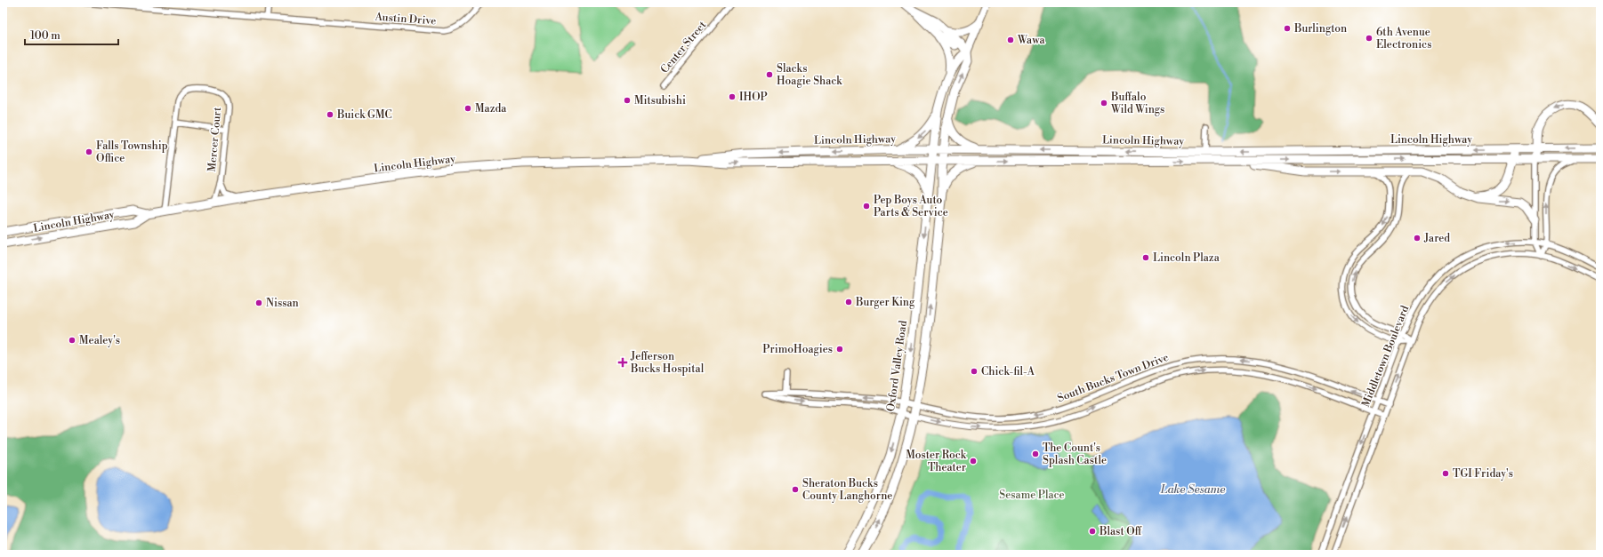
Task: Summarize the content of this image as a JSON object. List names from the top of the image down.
{
  "streets": {
    "main road": ["Lincoln Highway", "Oxford Valley Road"],
    "street": [
      "Austin Drive",
      "Center Street",
      "Mercer Court",
      "Middletown Boulevard",
      "South Bucks Town Drive"
    ]
  },
  "crossings": [
    ["Mercer Court", "Lincoln Highway"],
    ["Lincoln Highway", "Oxford Valley Road"],
    ["Middletown Boulevard", "South Bucks Town Drive"],
    ["Oxford Valley Road", "South Bucks Town Drive"]
  ],
  "water": ["Lake Sesame"],
  "parks": ["Sesame Place"],
  "places": {
    "other": [
      "Burlington",
      "6th Avenue Electronics",
      "Wawa",
      "Slacks Hoagie Shack",
      "IHOP",
      "Mitsubishi",
      "Buffalo Wild Wings",
      "Mazda",
      "Buick GMC",
      "Falls Township Office",
      "Pep Boys Auto Parts & Service",
      "Jared",
      "Lincoln Plaza",
      "Burger King",
      "Nissan",
      "Mealey's",
      "PrimoHoagies",
      "Chick-fil-A",
      "The Count's Splash Castle",
      "Moster Rock Theater",
      "TGI Friday's",
      "Sheraton Bucks County Langhorne",
      "Blast Off"
    ],
    "health": ["Jefferson Bucks Hospital"]
  },
  "scale_bar": "100 m"
}
